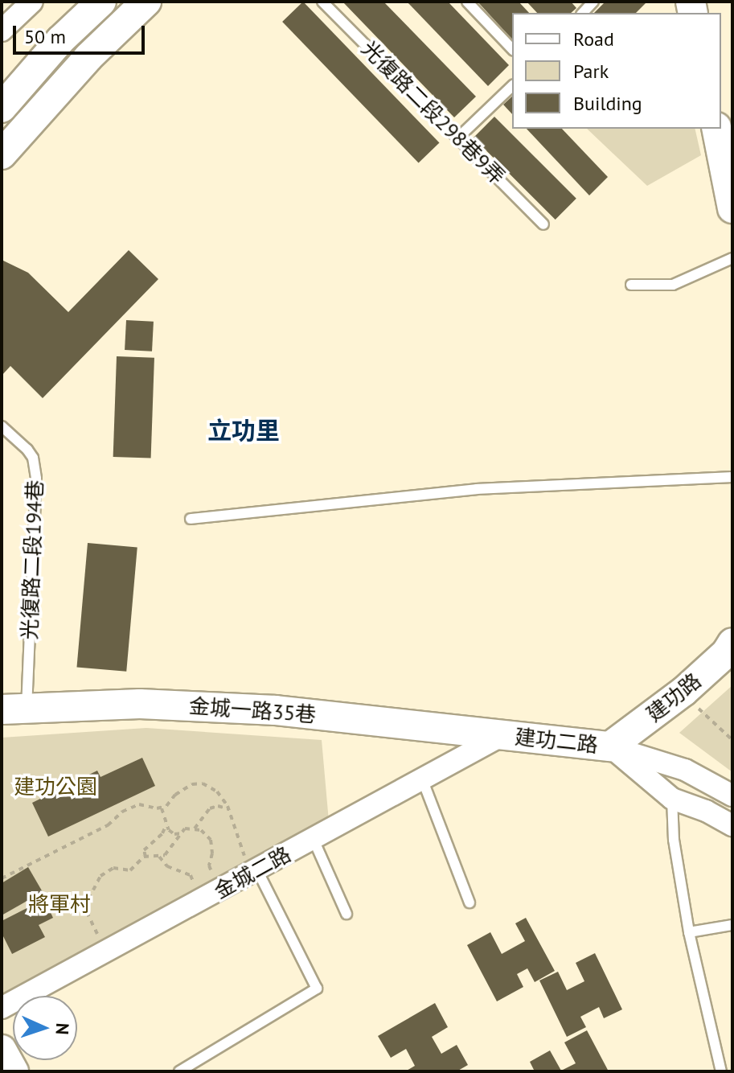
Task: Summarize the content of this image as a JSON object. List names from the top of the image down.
{
  "streets": {
    "street": [
      "建功路",
      "金城一路35巷",
      "建功二路",
      "金城二路"
    ],
    "lane": ["光復路二段298巷9弄", "光復路二段194巷"]
  },
  "crossings": [
    ["光復路二段194巷", "金城一路35巷"],
    ["建功路", "建功二路"],
    ["金城一路35巷", "建功二路"],
    ["金城一路35巷", "金城二路"],
    ["建功二路", "金城二路"]
  ],
  "districts": ["立功里"],
  "parks": ["建功公園", "將軍村"],
  "legend": ["Road", "Park", "Building"],
  "scale_bar": "50 m",
  "north": "right"
}
